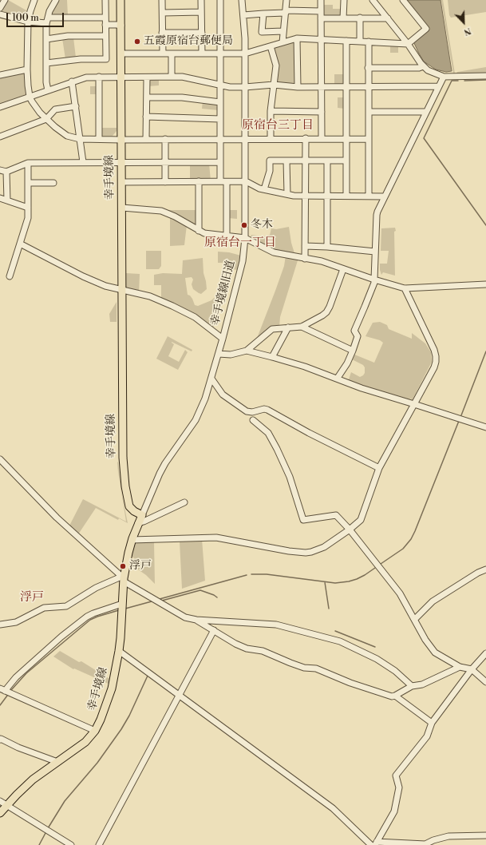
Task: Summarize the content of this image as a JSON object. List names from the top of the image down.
{
  "streets": {
    "main road": ["幸手境線"],
    "street": ["幸手境線旧道"]
  },
  "crossings": [
    ["幸手境線", "幸手境線旧道"]
  ],
  "districts": ["原宿台三丁目", "原宿台一丁目", "浮戸"],
  "places": ["五霞原宿台郵便局", "冬木", "浮戸"],
  "scale_bar": "100 m",
  "north": "bottom right"
}
